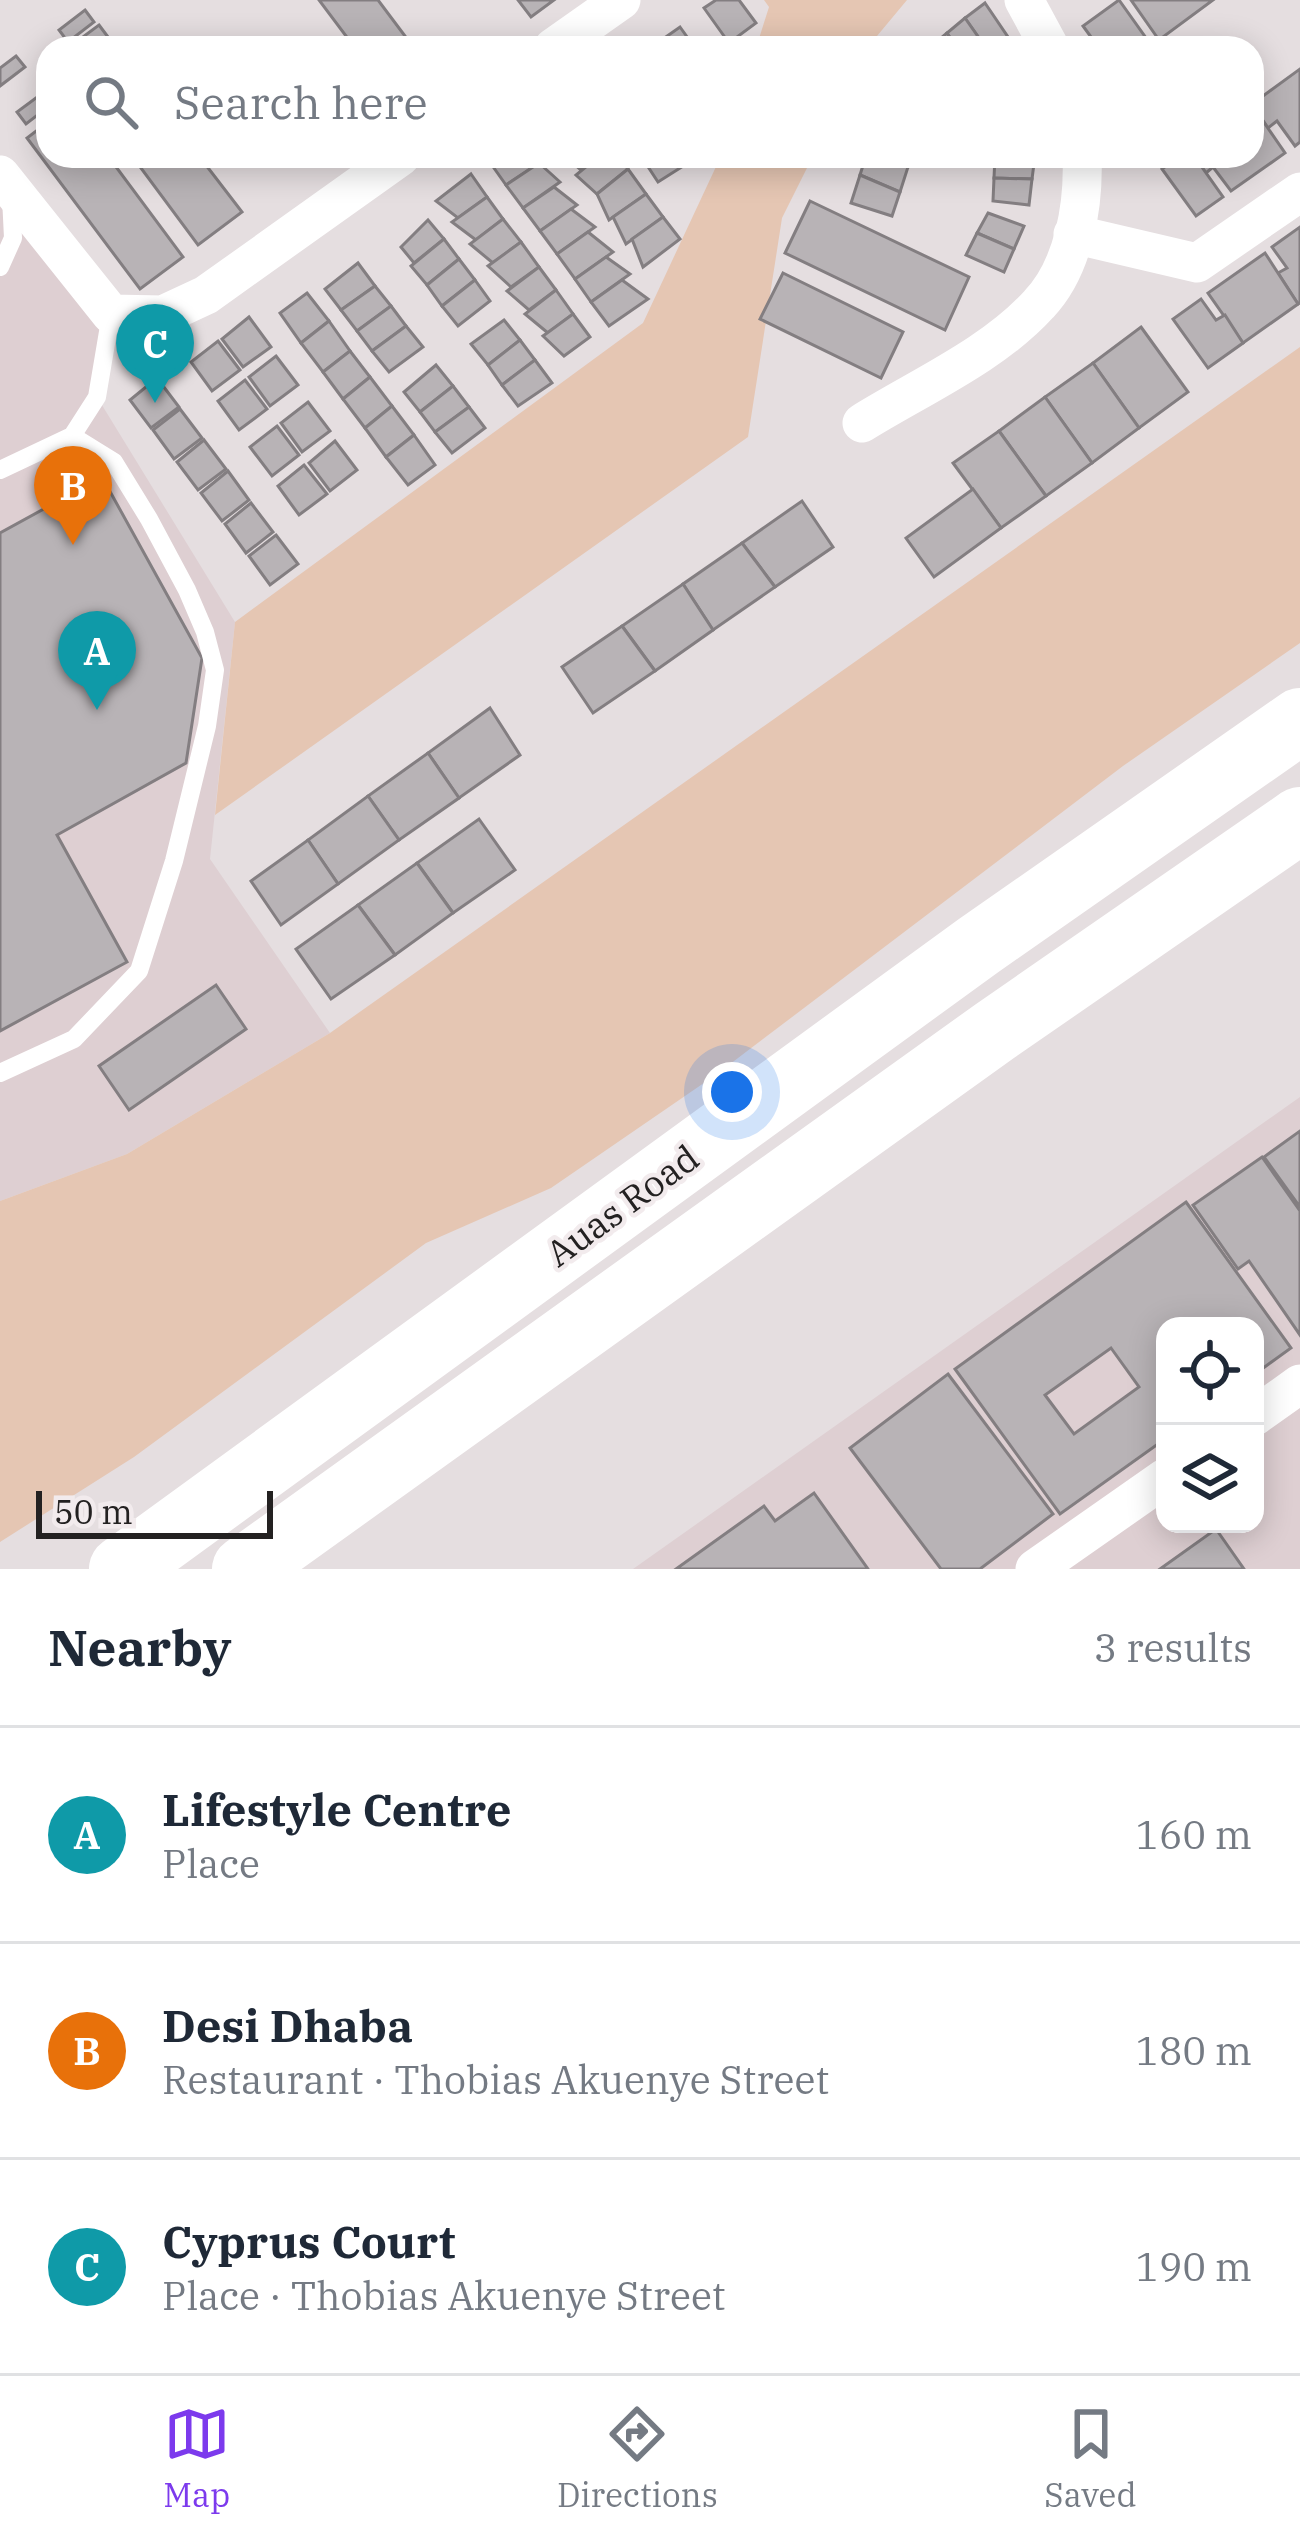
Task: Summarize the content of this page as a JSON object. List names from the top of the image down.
{
  "streets": {
    "highway": ["Auas Road"]
  },
  "scale_bar": "50 m",
  "page": {
    "search": "Search here",
    "pins": ["C", "B", "A"],
    "scale": "50 m",
    "heading": ["Nearby", "3 results"],
    "list": [
      {
        "mark": "A",
        "name": "Lifestyle Centre",
        "note": "Place",
        "value": "160 m"
      },
      {
        "mark": "B",
        "name": "Desi Dhaba",
        "note": "Restaurant · Thobias Akuenye Street",
        "value": "180 m"
      },
      {
        "mark": "C",
        "name": "Cyprus Court",
        "note": "Place · Thobias Akuenye Street",
        "value": "190 m"
      }
    ],
    "nav": ["Map", "Directions", "Saved"]
  }
}
